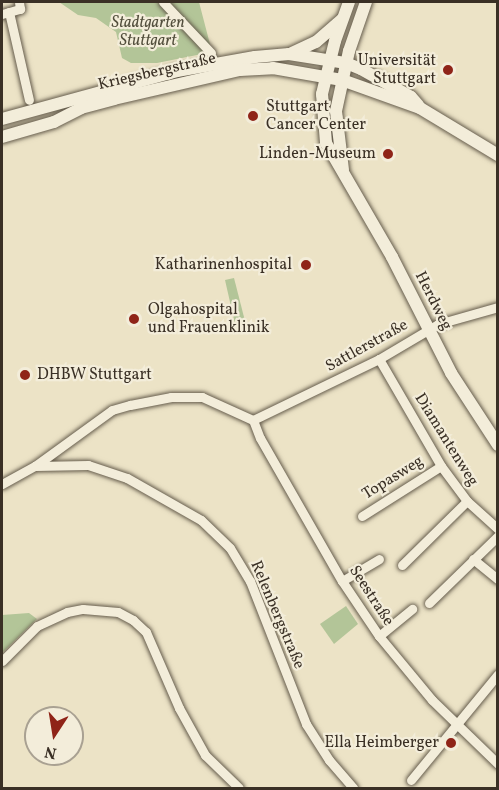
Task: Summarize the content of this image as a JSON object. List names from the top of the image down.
{
  "streets": {
    "main road": ["Kriegsbergstraße", "Herdweg"],
    "street": [
      "Sattlerstraße",
      "Diamantenweg",
      "Topasweg",
      "Seestraße",
      "Relenbergstraße"
    ]
  },
  "crossings": [
    ["Kriegsbergstraße", "Herdweg"],
    ["Herdweg", "Sattlerstraße"],
    ["Sattlerstraße", "Diamantenweg"],
    ["Sattlerstraße", "Seestraße"],
    ["Diamantenweg", "Topasweg"]
  ],
  "parks": ["Stadtgarten Stuttgart"],
  "places": [
    "Universität Stuttgart",
    "Stuttgart Cancer Center",
    "Linden-Museum",
    "Katharinenhospital",
    "Olgahospital und Frauenklinik",
    "DHBW Stuttgart",
    "Ella Heimberger"
  ],
  "north": "bottom"
}
